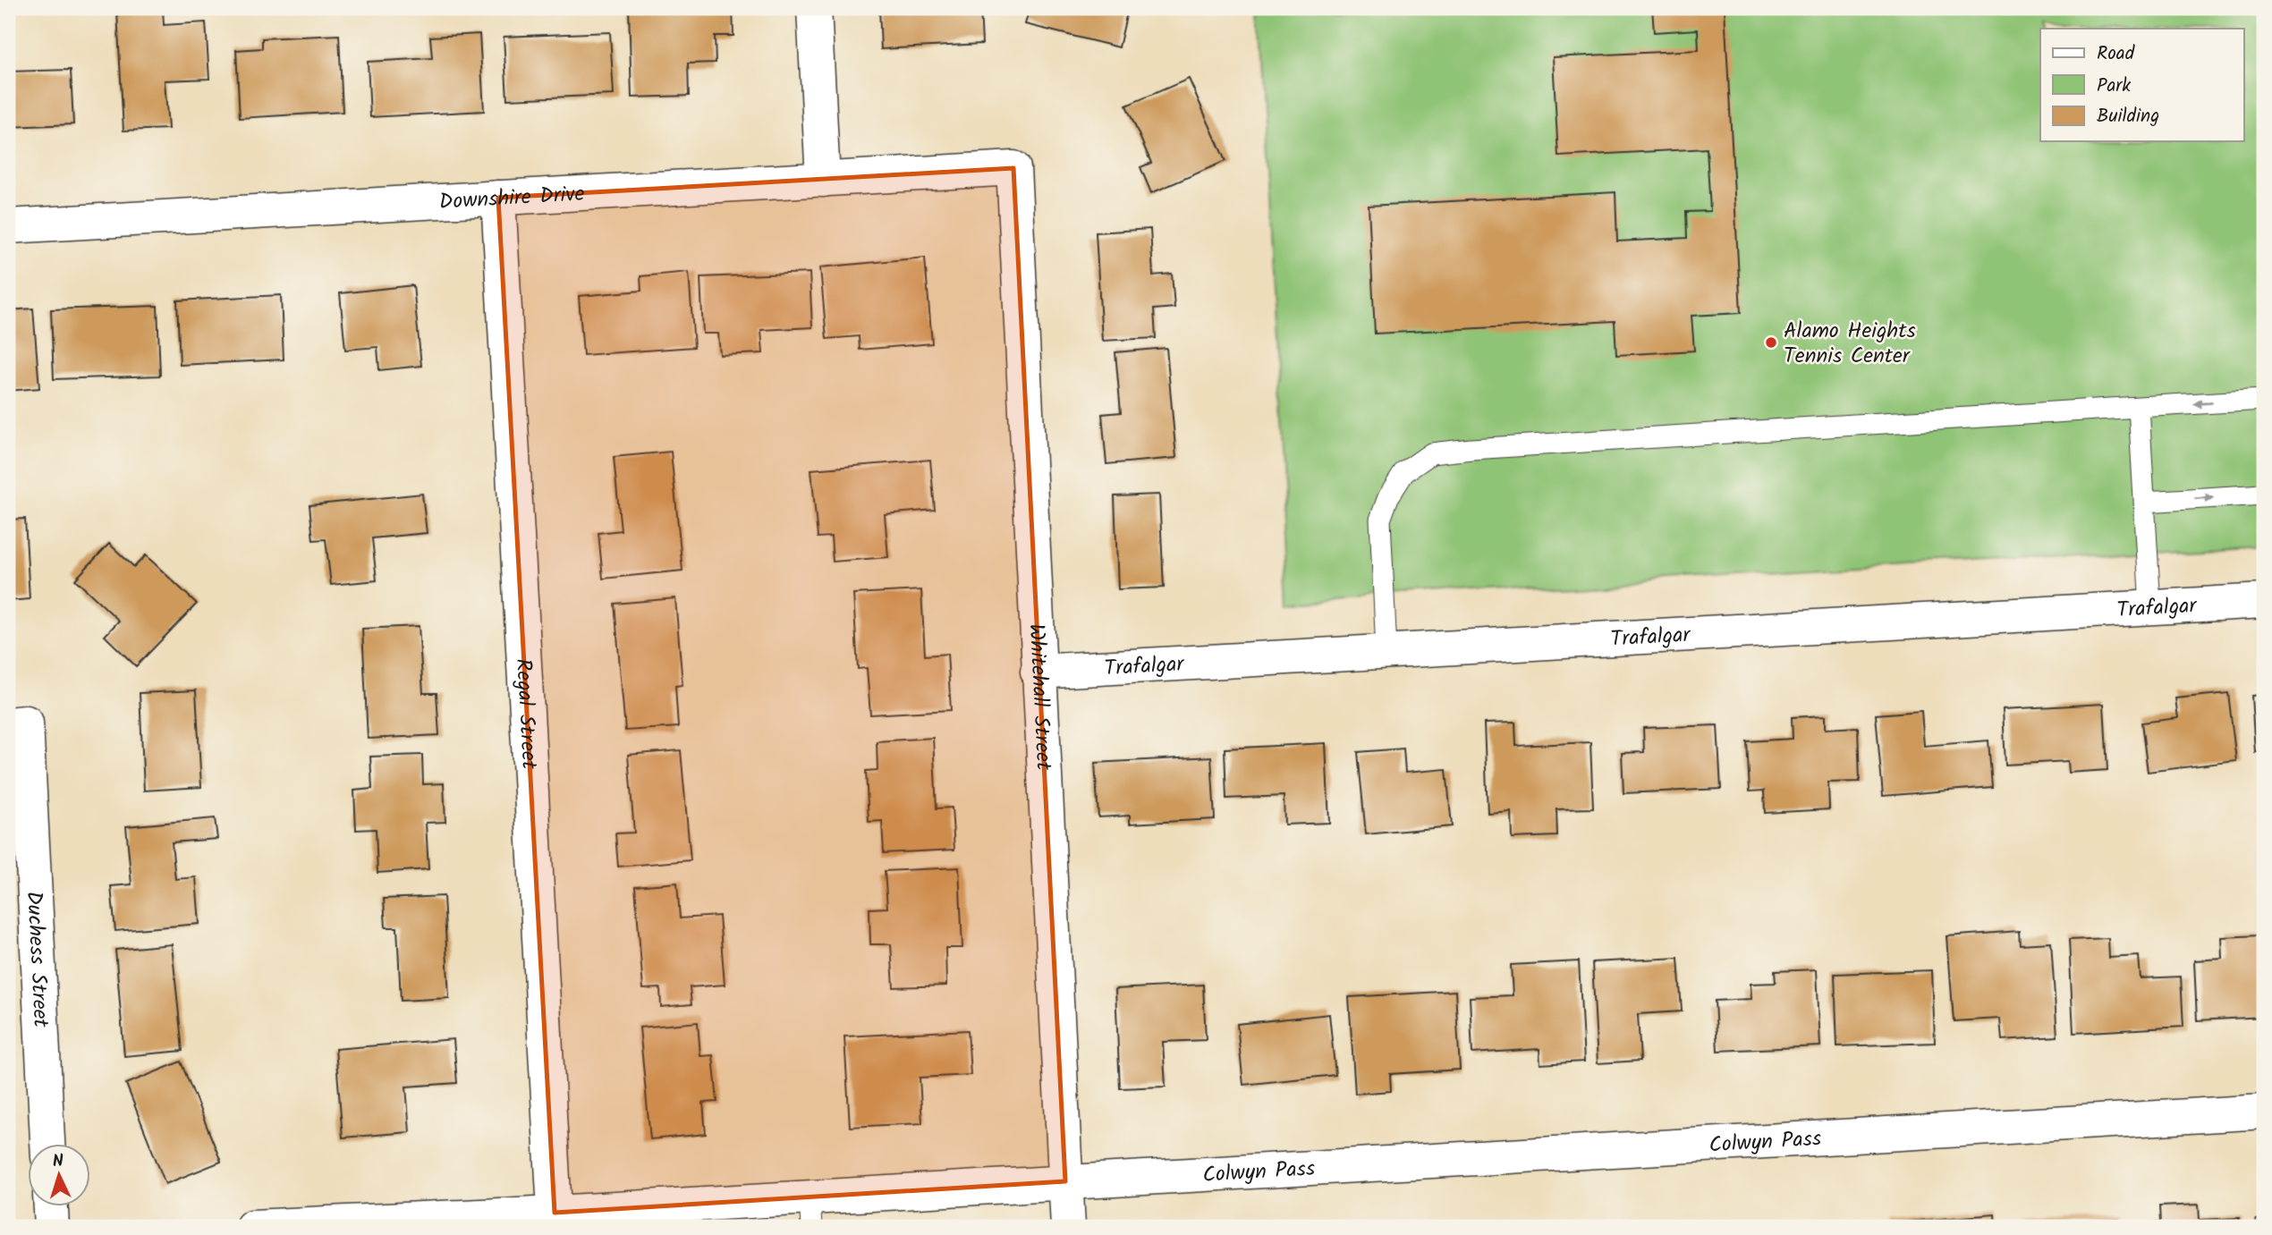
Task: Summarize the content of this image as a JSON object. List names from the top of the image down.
{
  "streets": {
    "street": [
      "Downshire Drive",
      "Trafalgar",
      "Whitehall Street",
      "Regal Street",
      "Duchess Street",
      "Colwyn Pass"
    ]
  },
  "crossings": [
    ["Downshire Drive", "Whitehall Street"],
    ["Downshire Drive", "Regal Street"],
    ["Trafalgar", "Whitehall Street"],
    ["Whitehall Street", "Colwyn Pass"],
    ["Regal Street", "Colwyn Pass"]
  ],
  "places": ["Alamo Heights Tennis Center"],
  "legend": ["Road", "Park", "Building"],
  "north": "top"
}
